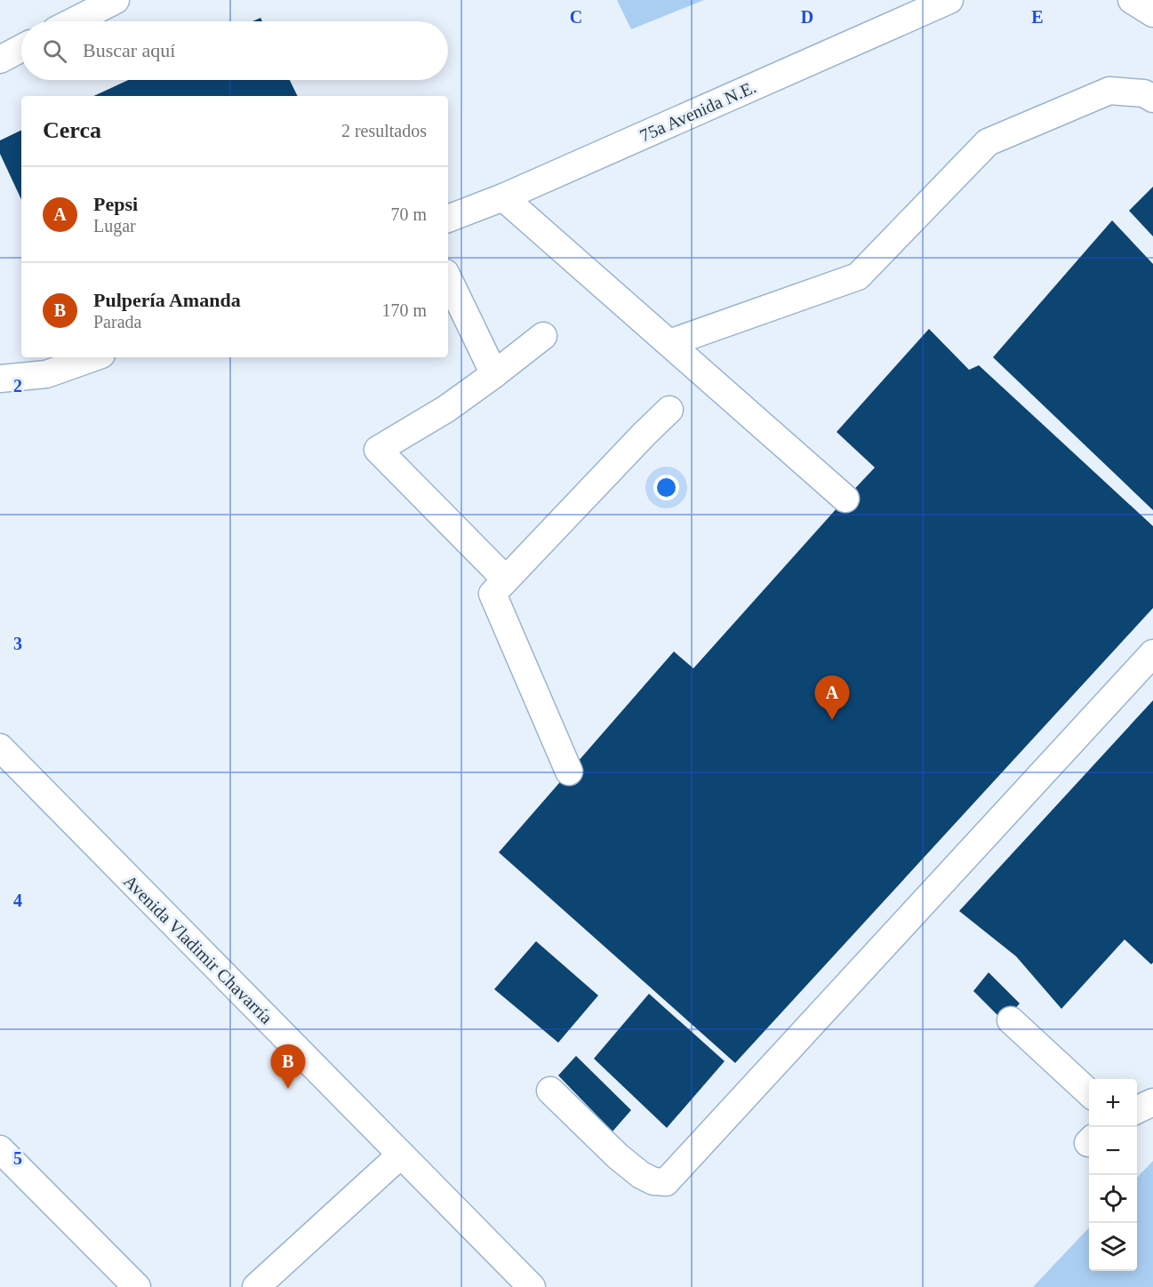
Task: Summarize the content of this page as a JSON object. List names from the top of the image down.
{
  "streets": {
    "street": ["75a Avenida N.E.", "Avenida Vladimir Chavarría"]
  },
  "page": {
    "search": "Buscar aquí",
    "heading": ["Cerca", "2 resultados"],
    "list": [
      {
        "mark": "A",
        "name": "Pepsi",
        "note": "Lugar",
        "value": "70 m"
      },
      {
        "mark": "B",
        "name": "Pulpería Amanda",
        "note": "Parada",
        "value": "170 m"
      }
    ],
    "pins": ["A", "B"],
    "map_buttons": ["+", "−"]
  },
  "grid": {
    "columns": ["C", "D", "E"],
    "rows": [
      "2",
      "3",
      "4",
      "5"
    ]
  }
}
